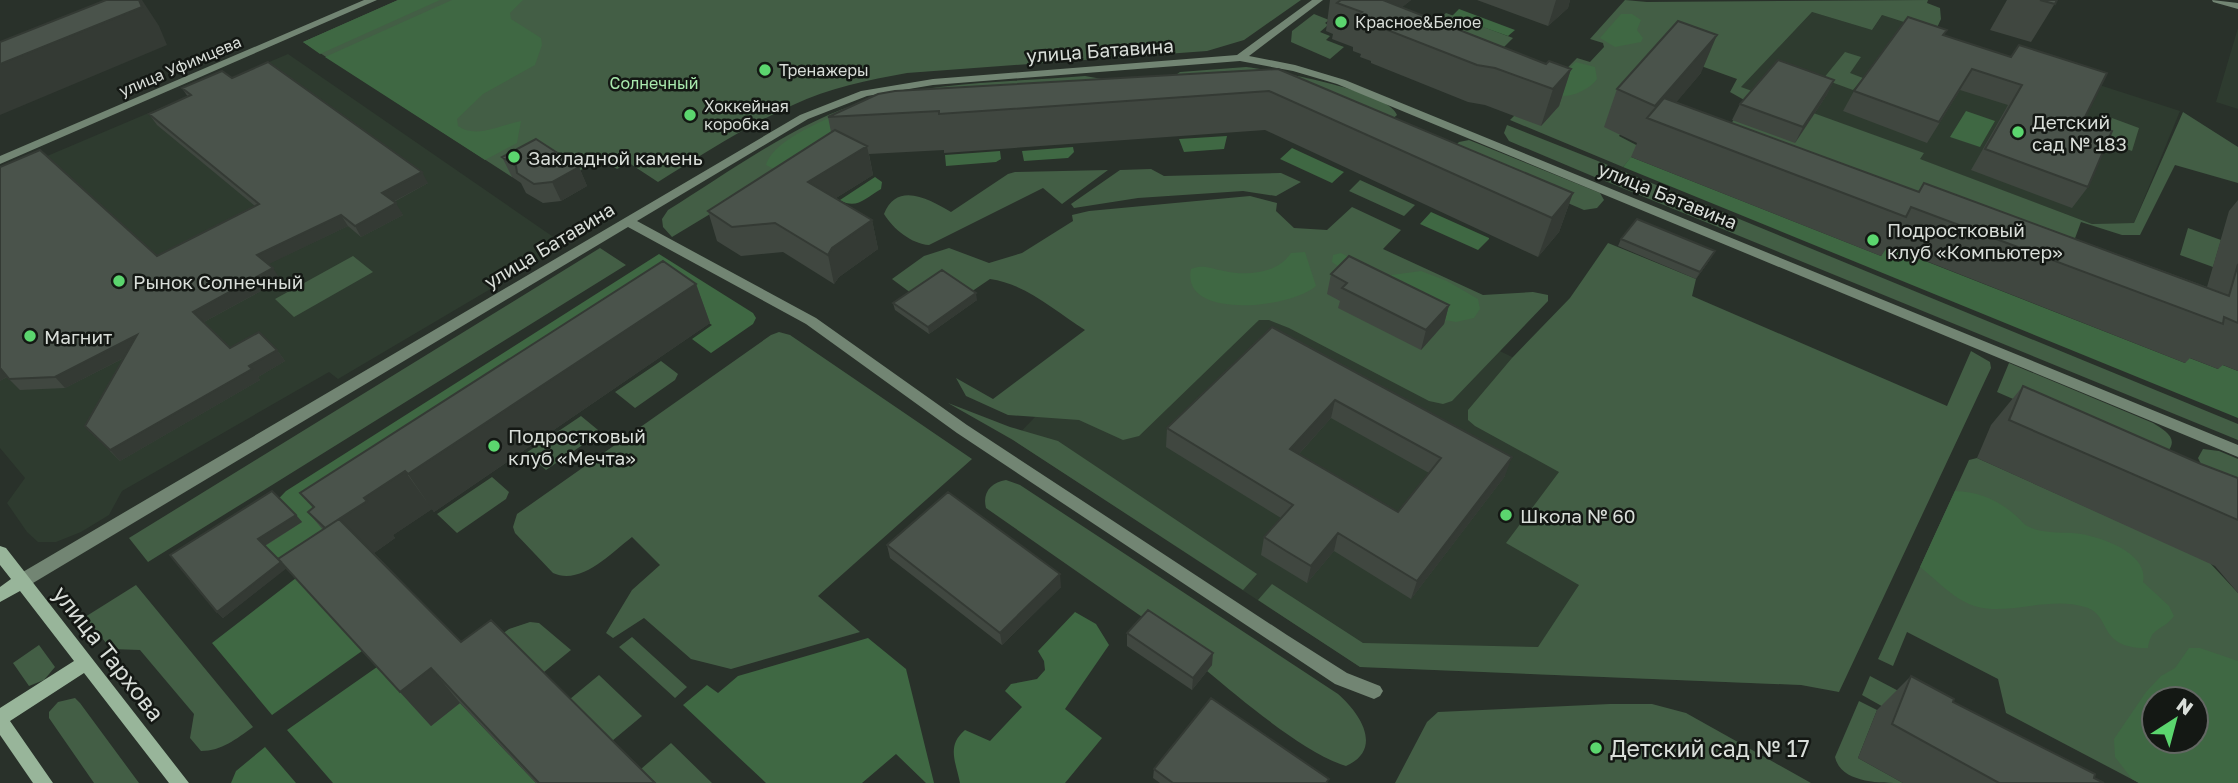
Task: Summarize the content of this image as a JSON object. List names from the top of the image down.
{
  "streets": {
    "main road": ["улица Тархова"],
    "street": ["улица Батавина", "улица Уфимцева"]
  },
  "crossings": [
    ["улица Батавина", "улица Тархова"]
  ],
  "parks": ["Солнечный"],
  "places": [
    "Красное&Белое",
    "Тренажеры",
    "Хоккейная коробка",
    "Детский сад № 183",
    "Закладной камень",
    "Подростковый клуб «Компьютер»",
    "Рынок Солнечный",
    "Магнит",
    "Подростковый клуб «Мечта»",
    "Школа № 60",
    "Детский сад № 17"
  ],
  "north": "top right"
}
